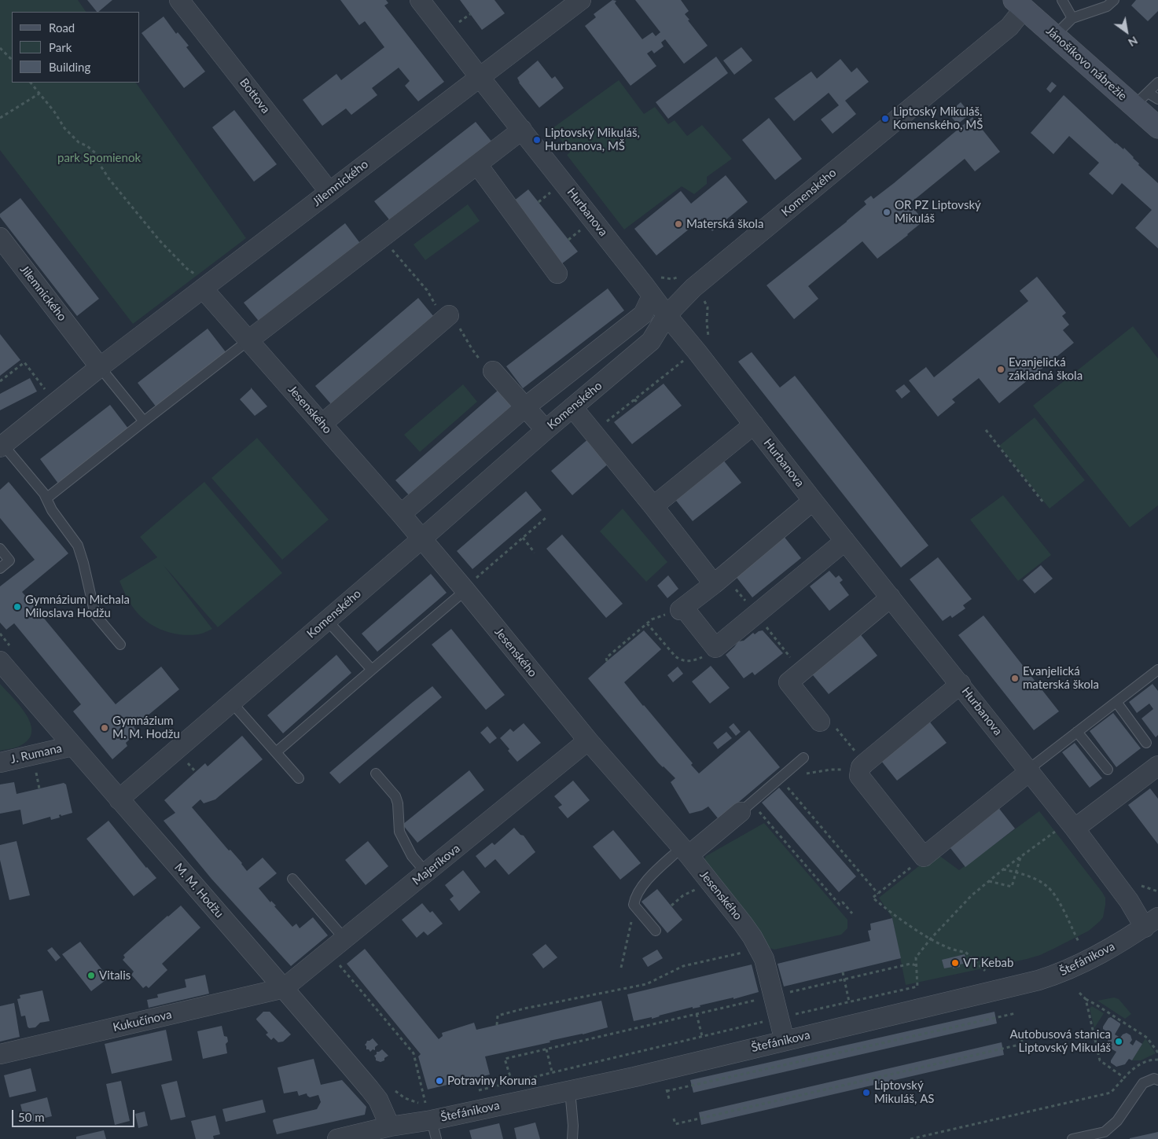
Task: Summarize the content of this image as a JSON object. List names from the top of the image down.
{
  "streets": {
    "main road": ["Jánošíkovo nábrežie"],
    "street": [
      "Bottova",
      "Jilemnického",
      "Komenského",
      "Hurbanova",
      "Jesenského",
      "J. Rumana",
      "Majeríkova",
      "M. M. Hodžu",
      "Štefánikova",
      "Kukučínova"
    ]
  },
  "crossings": [
    ["Jánošíkovo nábrežie", "Komenského"],
    ["Bottova", "Jilemnického"],
    ["Jilemnického", "Hurbanova"],
    ["Jilemnického", "Jesenského"],
    ["Komenského", "Hurbanova"],
    ["Komenského", "Jesenského"],
    ["Komenského", "M. M. Hodžu"],
    ["Hurbanova", "Štefánikova"],
    ["Jesenského", "Majeríkova"],
    ["Jesenského", "Štefánikova"],
    ["J. Rumana", "M. M. Hodžu"],
    ["Majeríkova", "M. M. Hodžu"],
    ["Majeríkova", "Kukučínova"],
    ["M. M. Hodžu", "Štefánikova"],
    ["M. M. Hodžu", "Kukučínova"]
  ],
  "parks": ["park Spomienok"],
  "places": [
    "Liptoský Mikuláš, Komenského, MŠ",
    "Liptovský Mikuláš, Hurbanova, MŠ",
    "OR PZ Liptovský Mikuláš",
    "Materská škola",
    "Evanjelická základná škola",
    "Gymnázium Michala Miloslava Hodžu",
    "Evanjelická materská škola",
    "Gymnázium M. M. Hodžu",
    "VT Kebab",
    "Vitalis",
    "Autobusová stanica Liptovský Mikuláš",
    "Potraviny Koruna",
    "Liptovský Mikuláš, AS"
  ],
  "legend": ["Road", "Park", "Building"],
  "scale_bar": "50 m",
  "north": "bottom right"
}
